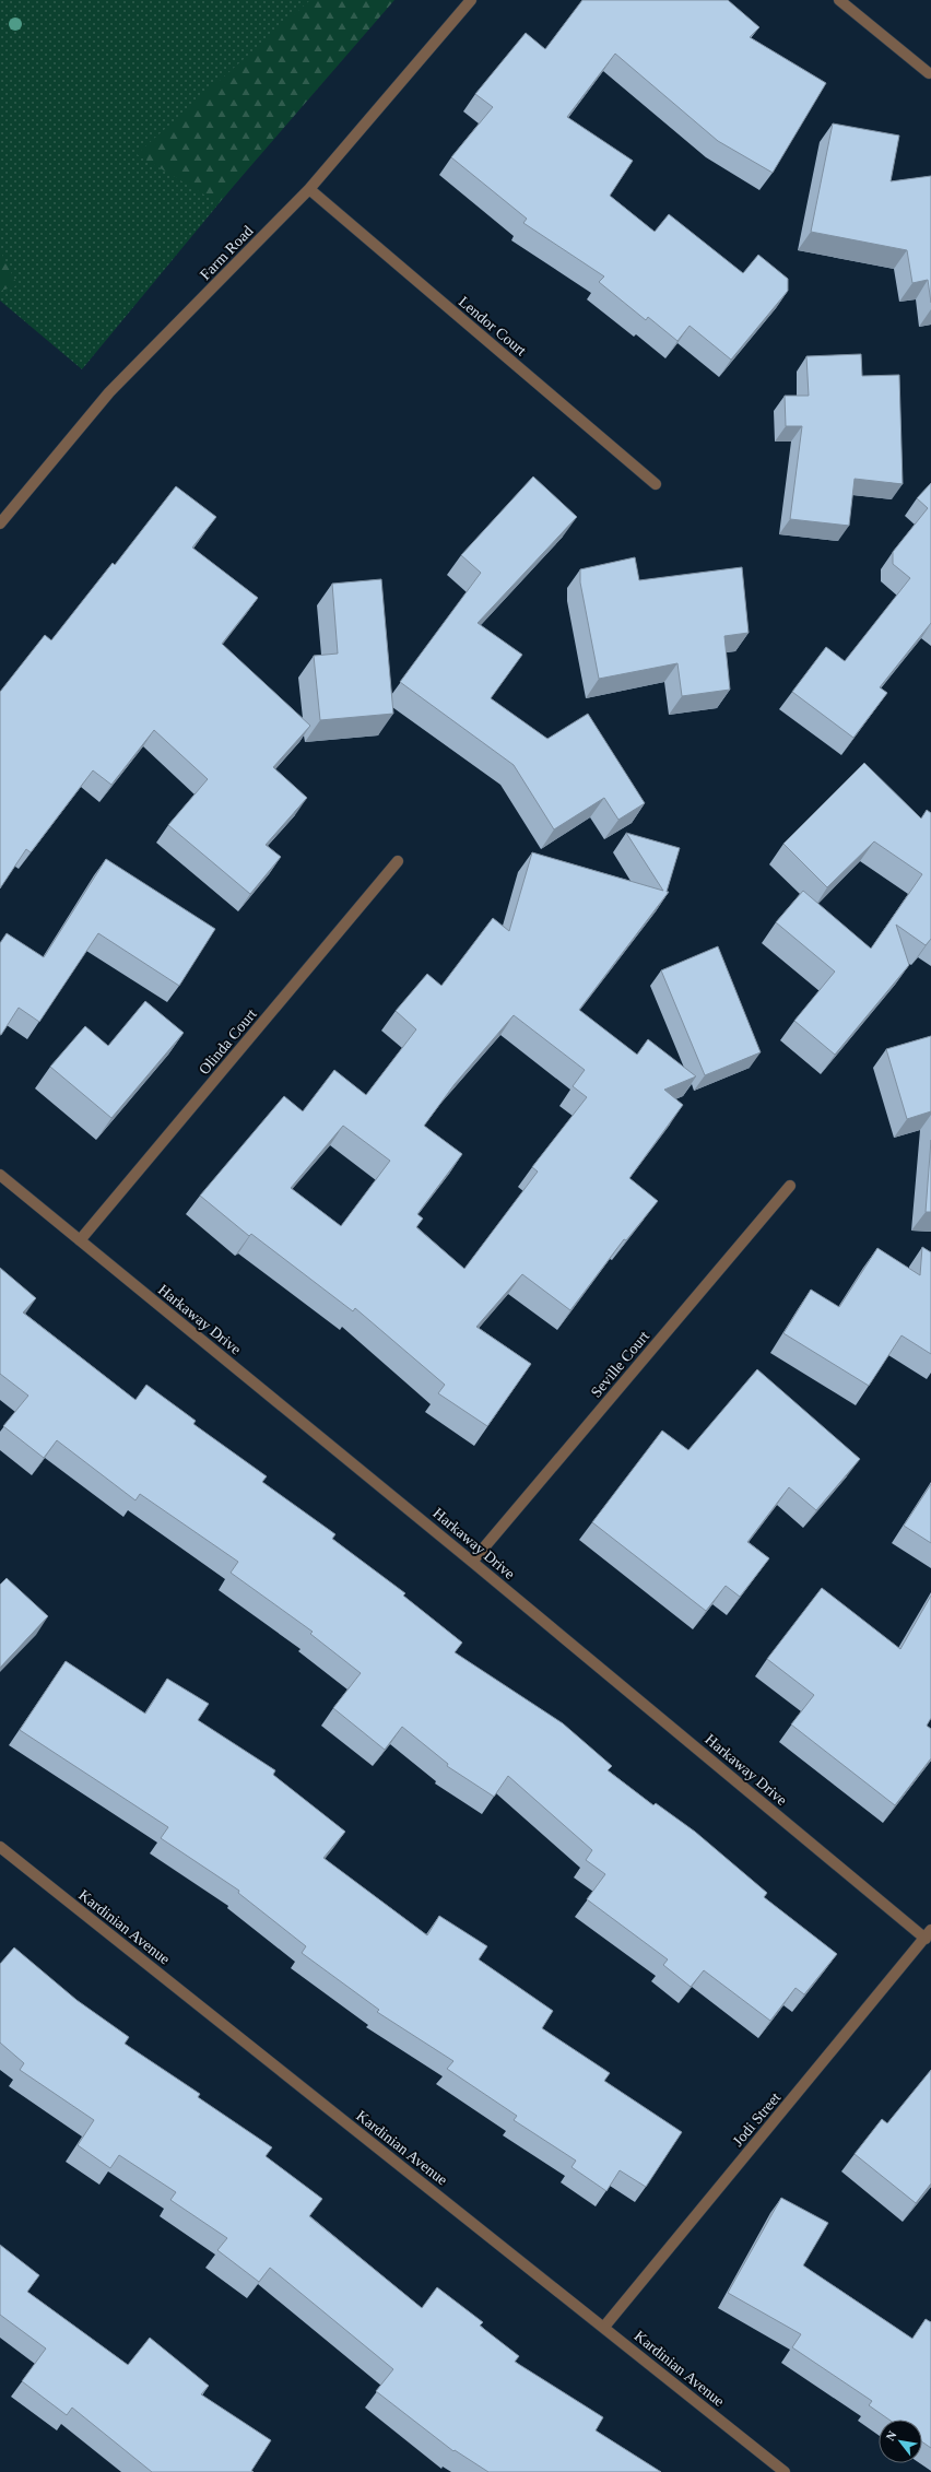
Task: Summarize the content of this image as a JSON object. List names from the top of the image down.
{
  "streets": {
    "street": [
      "Farm Road",
      "Lendor Court",
      "Olinda Court",
      "Harkaway Drive",
      "Seville Court",
      "Kardinian Avenue",
      "Jodi Street"
    ]
  },
  "crossings": [
    ["Farm Road", "Lendor Court"],
    ["Olinda Court", "Harkaway Drive"],
    ["Harkaway Drive", "Seville Court"],
    ["Harkaway Drive", "Jodi Street"],
    ["Kardinian Avenue", "Jodi Street"]
  ],
  "north": "top left"
}
